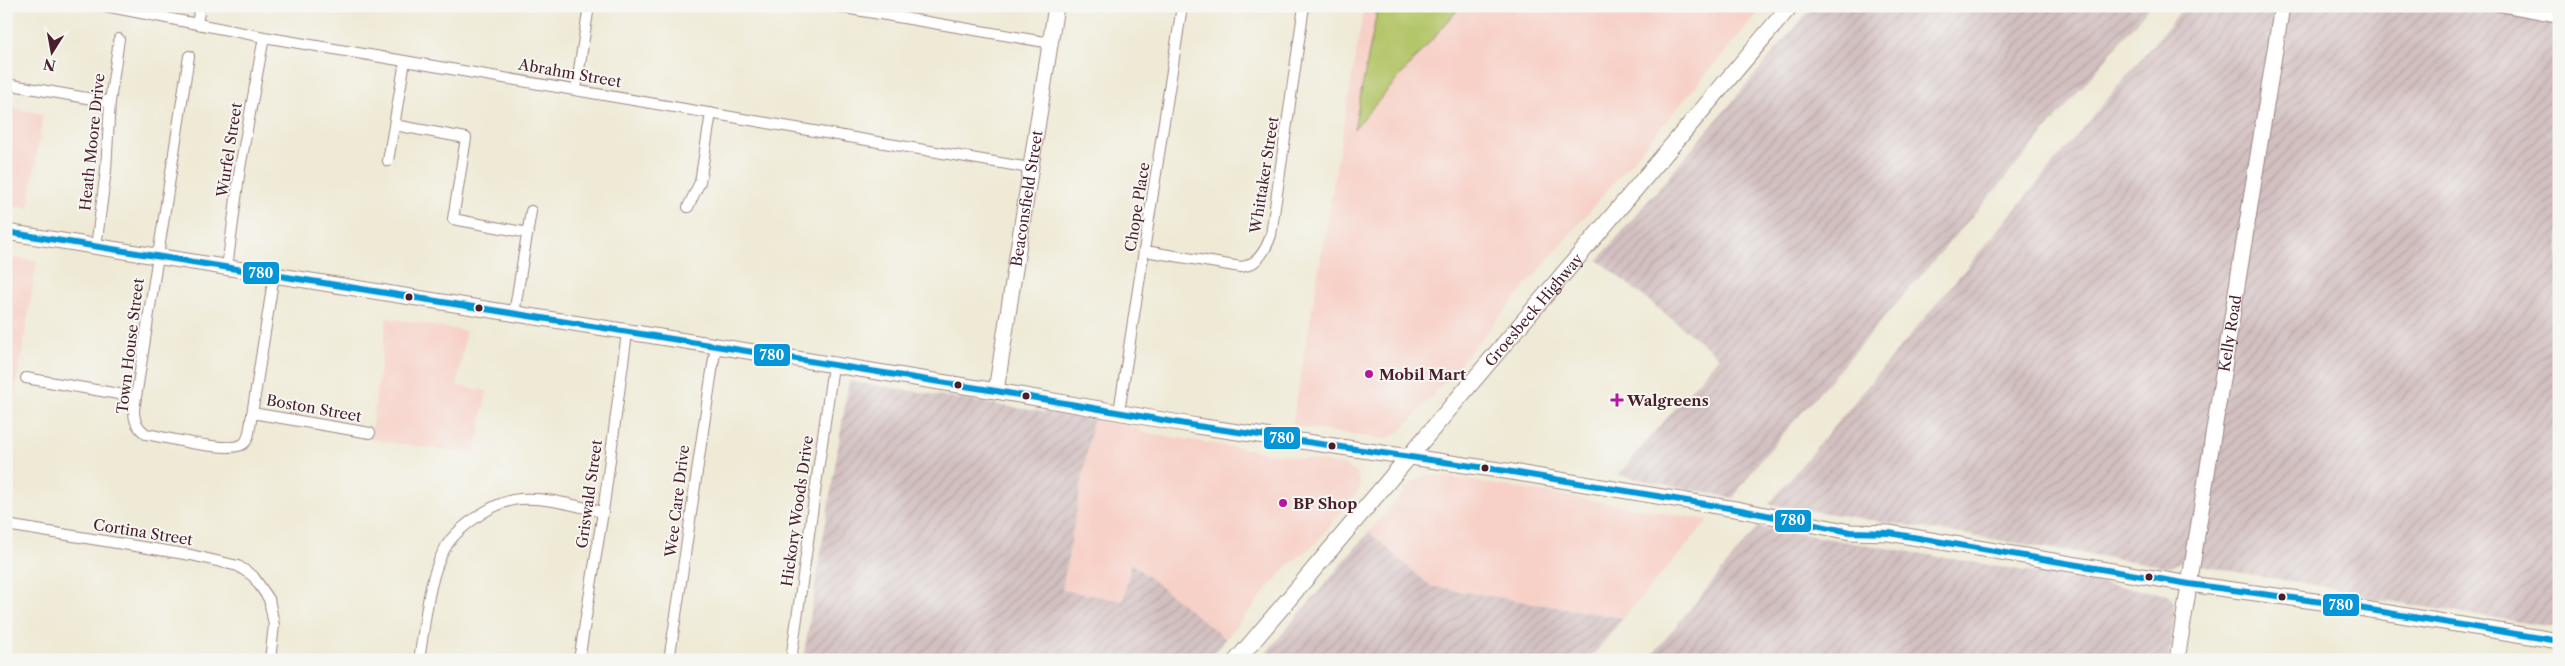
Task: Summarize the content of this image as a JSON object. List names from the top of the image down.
{
  "streets": {
    "main road": ["Beaconsfield Street", "Groesbeck Highway", "Kelly Road"],
    "street": [
      "Abrahm Street",
      "Heath Moore Drive",
      "Wurfel Street",
      "Whittaker Street",
      "Chope Place",
      "Town House Street",
      "Boston Street",
      "Griswald Street",
      "Wee Care Drive",
      "Hickory Woods Drive",
      "Cortina Street"
    ]
  },
  "crossings": [
    ["Abrahm Street", "Wurfel Street"],
    ["Abrahm Street", "Beaconsfield Street"],
    ["Whittaker Street", "Chope Place"],
    ["Town House Street", "Boston Street"]
  ],
  "places": {
    "other": ["Mobil Mart", "BP Shop"],
    "health": ["Walgreens"]
  },
  "lines": ["transit line 780"],
  "north": "bottom"
}
